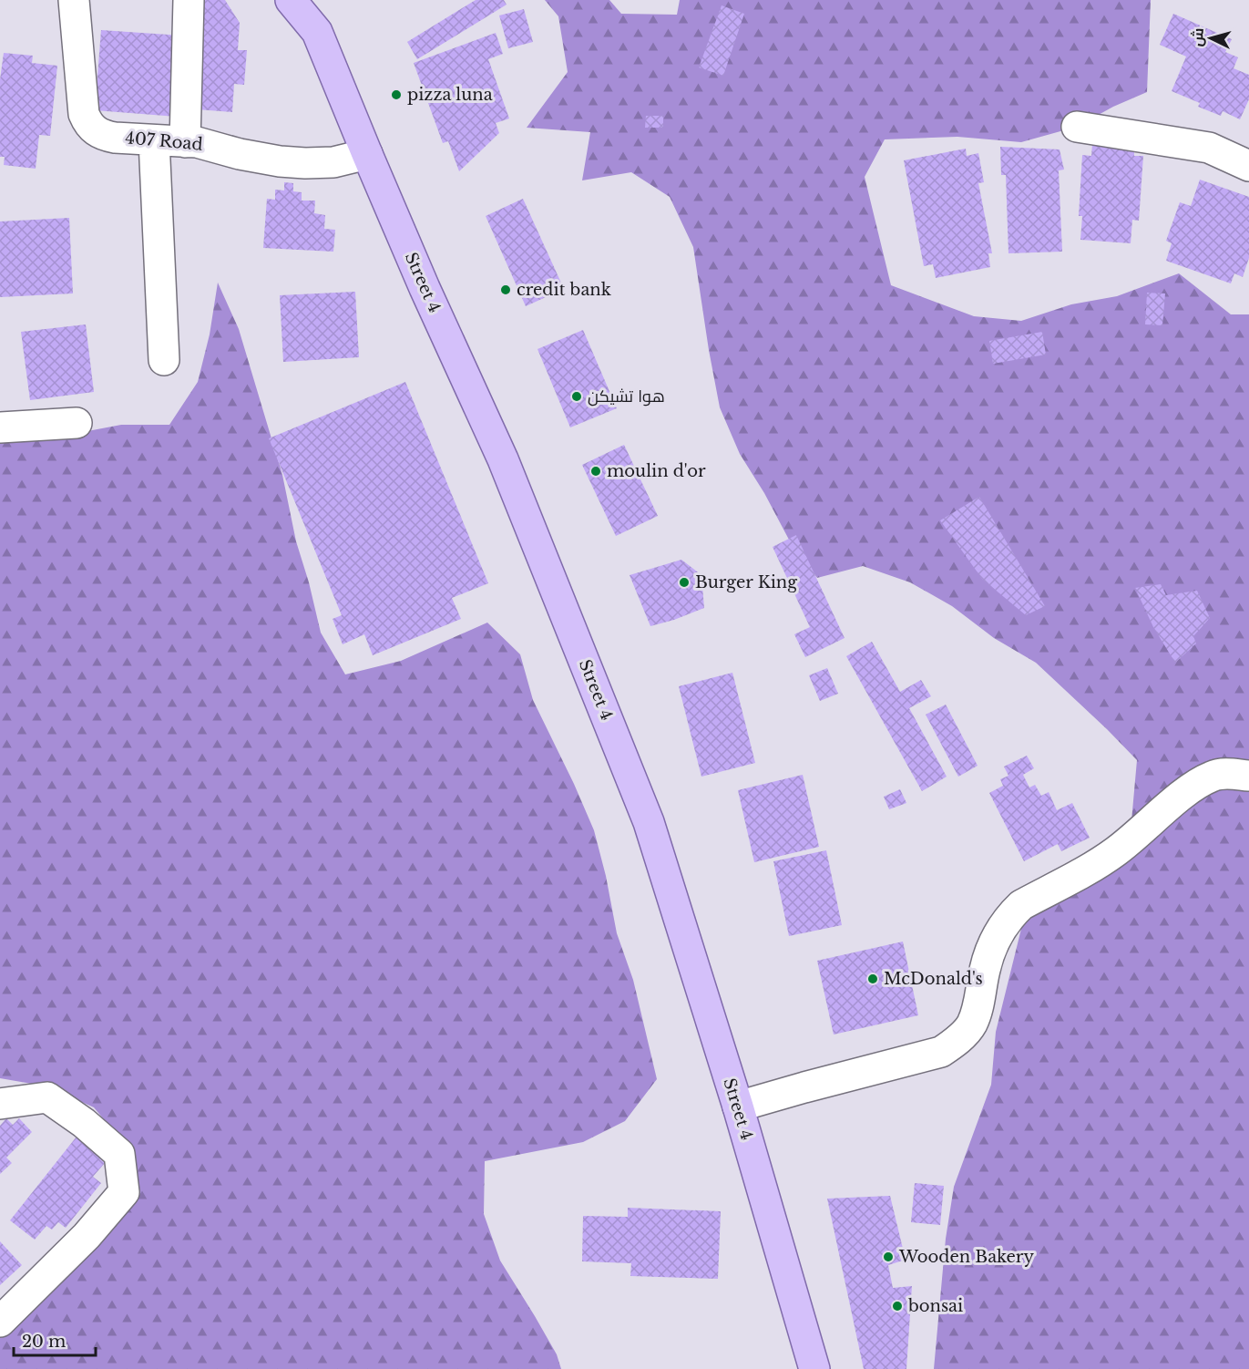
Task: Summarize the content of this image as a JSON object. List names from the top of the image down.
{
  "streets": {
    "main road": ["Street 4"],
    "street": ["407 Road"]
  },
  "crossings": [
    ["407 Road", "Street 4"]
  ],
  "places": [
    "pizza luna",
    "credit bank",
    "هوا تشيكن",
    "moulin d'or",
    "Burger King",
    "McDonald's",
    "Wooden Bakery",
    "bonsai"
  ],
  "scale_bar": "20 m",
  "north": "left"
}
